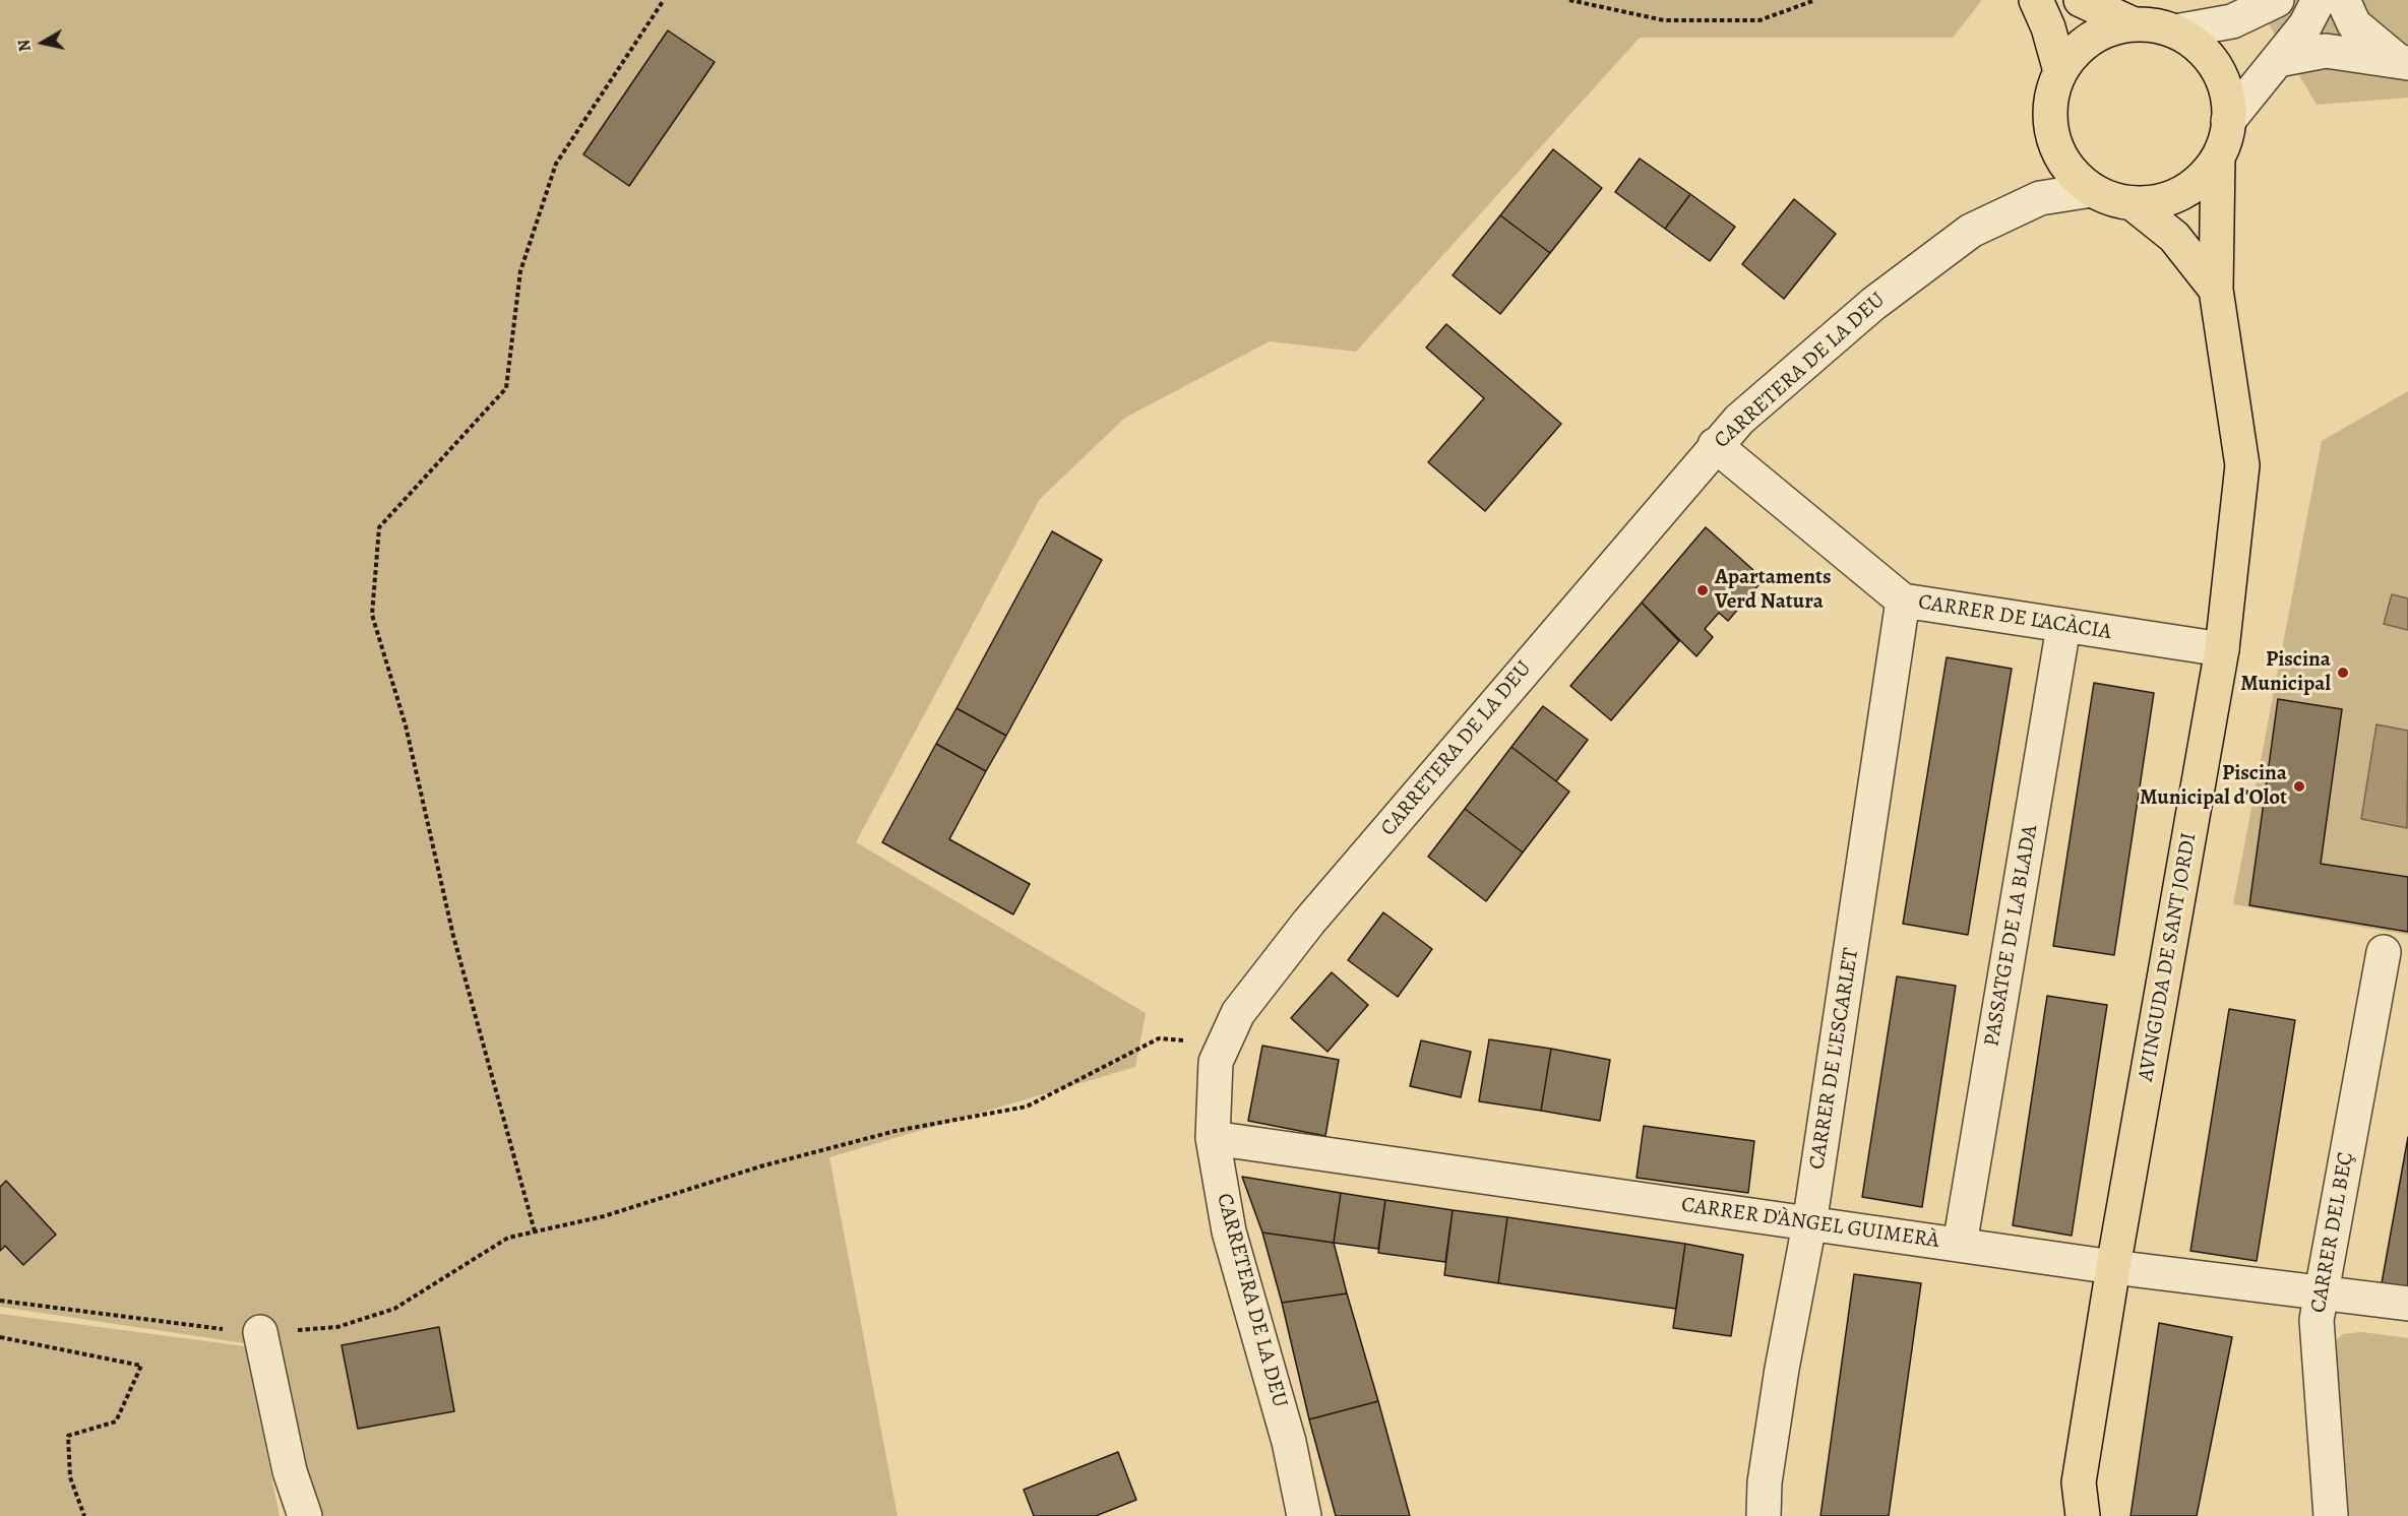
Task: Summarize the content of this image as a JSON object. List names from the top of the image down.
{
  "streets": {
    "main road": ["AVINGUDA DE SANT JORDI"],
    "street": [
      "CARRETERA DE LA DEU",
      "CARRER DE L'ACÀCIA",
      "PASSATGE DE LA BLADA",
      "CARRER DE L'ESCARLET",
      "CARRER D'ÀNGEL GUIMERÀ",
      "CARRER DEL BEÇ"
    ]
  },
  "crossings": [
    ["CARRETERA DE LA DEU", "CARRER DE L'ACÀCIA"],
    ["CARRETERA DE LA DEU", "AVINGUDA DE SANT JORDI"],
    ["CARRETERA DE LA DEU", "CARRER D'ÀNGEL GUIMERÀ"],
    ["CARRER DE L'ACÀCIA", "PASSATGE DE LA BLADA"],
    ["CARRER DE L'ACÀCIA", "AVINGUDA DE SANT JORDI"],
    ["CARRER DE L'ACÀCIA", "CARRER DE L'ESCARLET"],
    ["PASSATGE DE LA BLADA", "CARRER D'ÀNGEL GUIMERÀ"],
    ["AVINGUDA DE SANT JORDI", "CARRER D'ÀNGEL GUIMERÀ"],
    ["CARRER DE L'ESCARLET", "CARRER D'ÀNGEL GUIMERÀ"],
    ["CARRER D'ÀNGEL GUIMERÀ", "CARRER DEL BEÇ"]
  ],
  "places": ["Apartaments Verd Natura", "Piscina Municipal", "Piscina Municipal d'Olot"],
  "north": "left"
}
